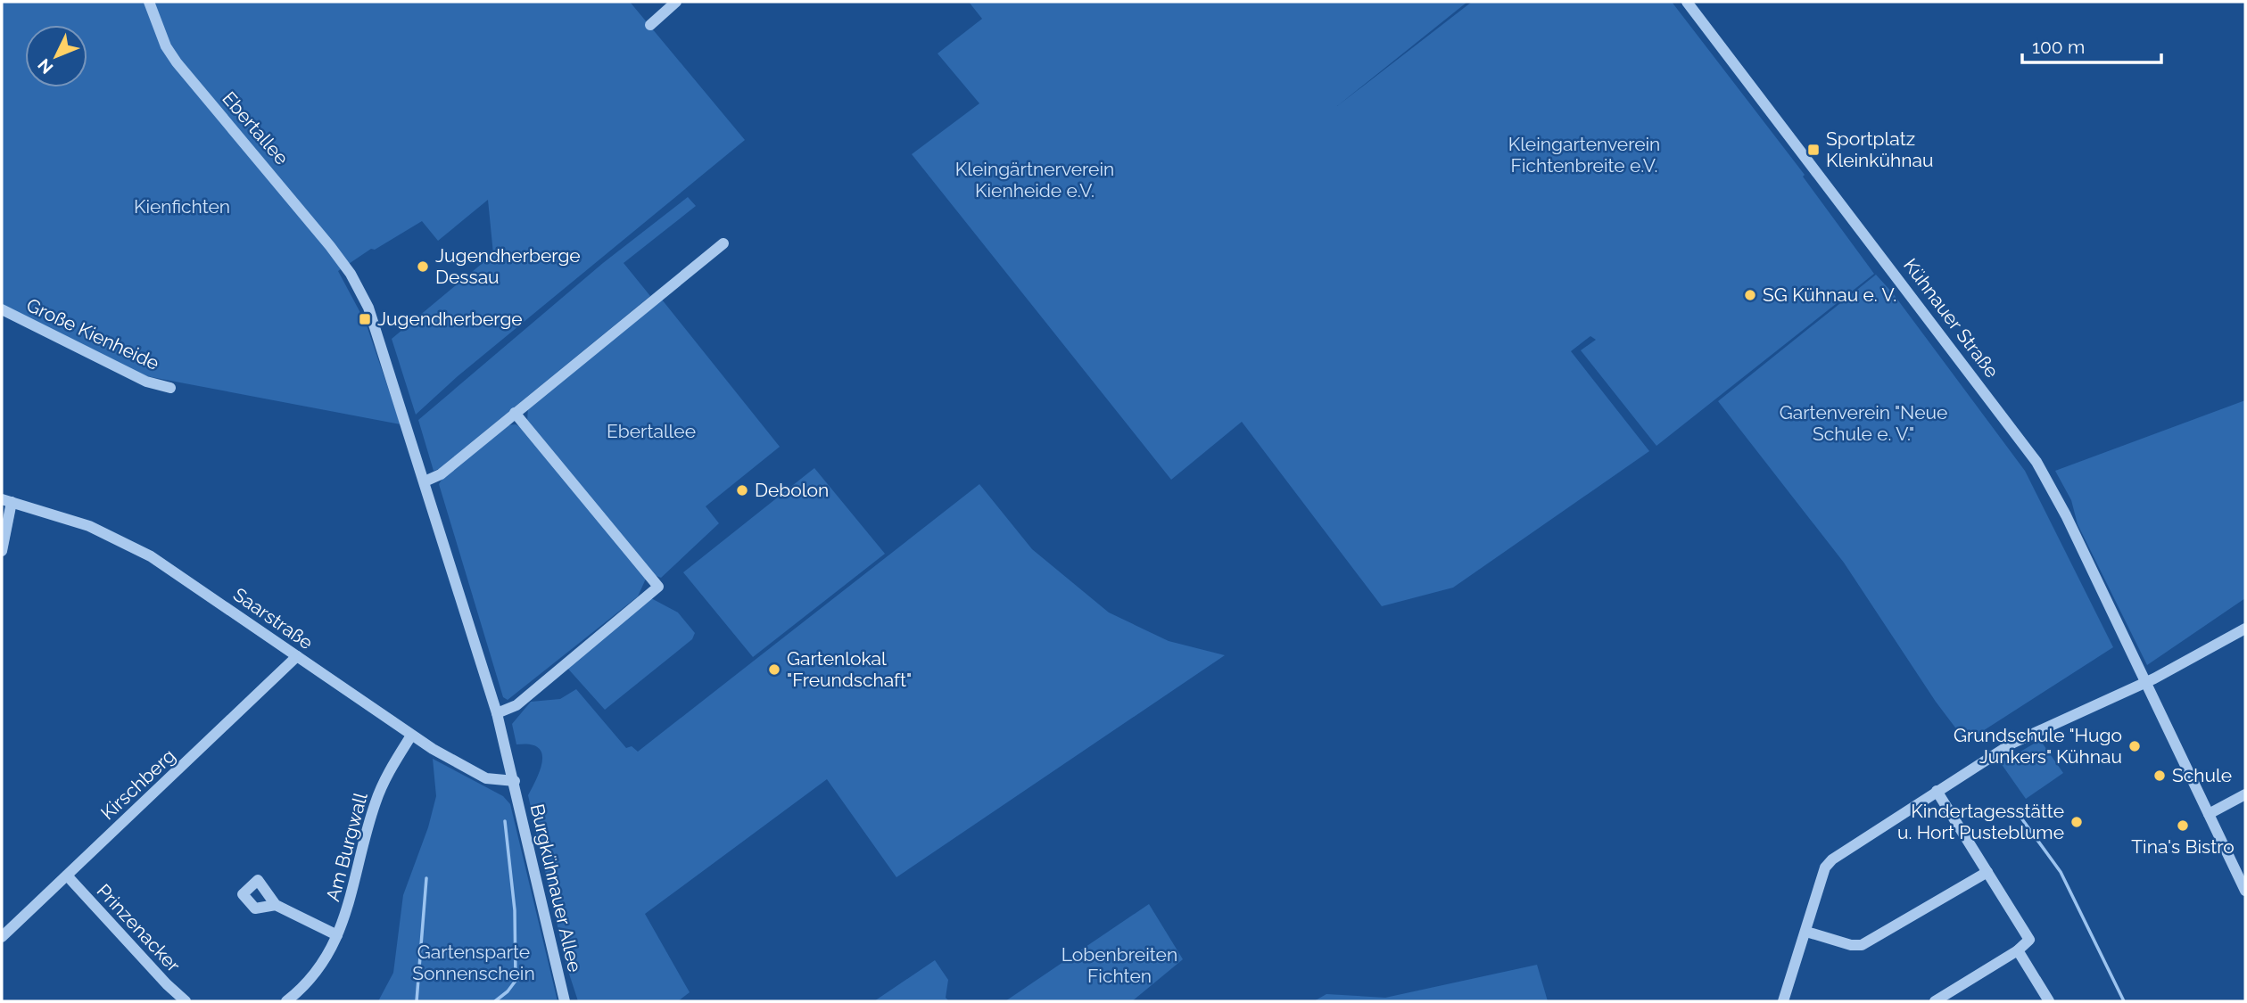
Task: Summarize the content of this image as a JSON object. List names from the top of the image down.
{
  "streets": {
    "street": [
      "Ebertallee",
      "Kühnauer Straße",
      "Große Kienheide",
      "Saarstraße",
      "Kirschberg",
      "Am Burgwall",
      "Burgkühnauer Allee",
      "Prinzenacker"
    ]
  },
  "crossings": [
    ["Ebertallee", "Saarstraße"],
    ["Ebertallee", "Burgkühnauer Allee"],
    ["Saarstraße", "Kirschberg"],
    ["Saarstraße", "Am Burgwall"],
    ["Saarstraße", "Burgkühnauer Allee"],
    ["Kirschberg", "Prinzenacker"]
  ],
  "parks": [
    "Kleingartenverein Fichtenbreite e.V.",
    "Kleingärtnerverein Kienheide e.V.",
    "Kienfichten",
    "Gartenverein \"Neue Schule e. V.\"",
    "Ebertallee",
    "Gartensparte Sonnenschein",
    "Lobenbreiten Fichten"
  ],
  "places": {
    "transit": ["Sportplatz Kleinkühnau", "Jugendherberge"],
    "other": [
      "Jugendherberge Dessau",
      "SG Kühnau e. V.",
      "Debolon",
      "Gartenlokal \"Freundschaft\"",
      "Grundschule \"Hugo Junkers\" Kühnau",
      "Schule",
      "Kindertagesstätte u. Hort Pusteblume",
      "Tina's Bistro"
    ]
  },
  "scale_bar": "100 m",
  "north": "bottom left"
}
